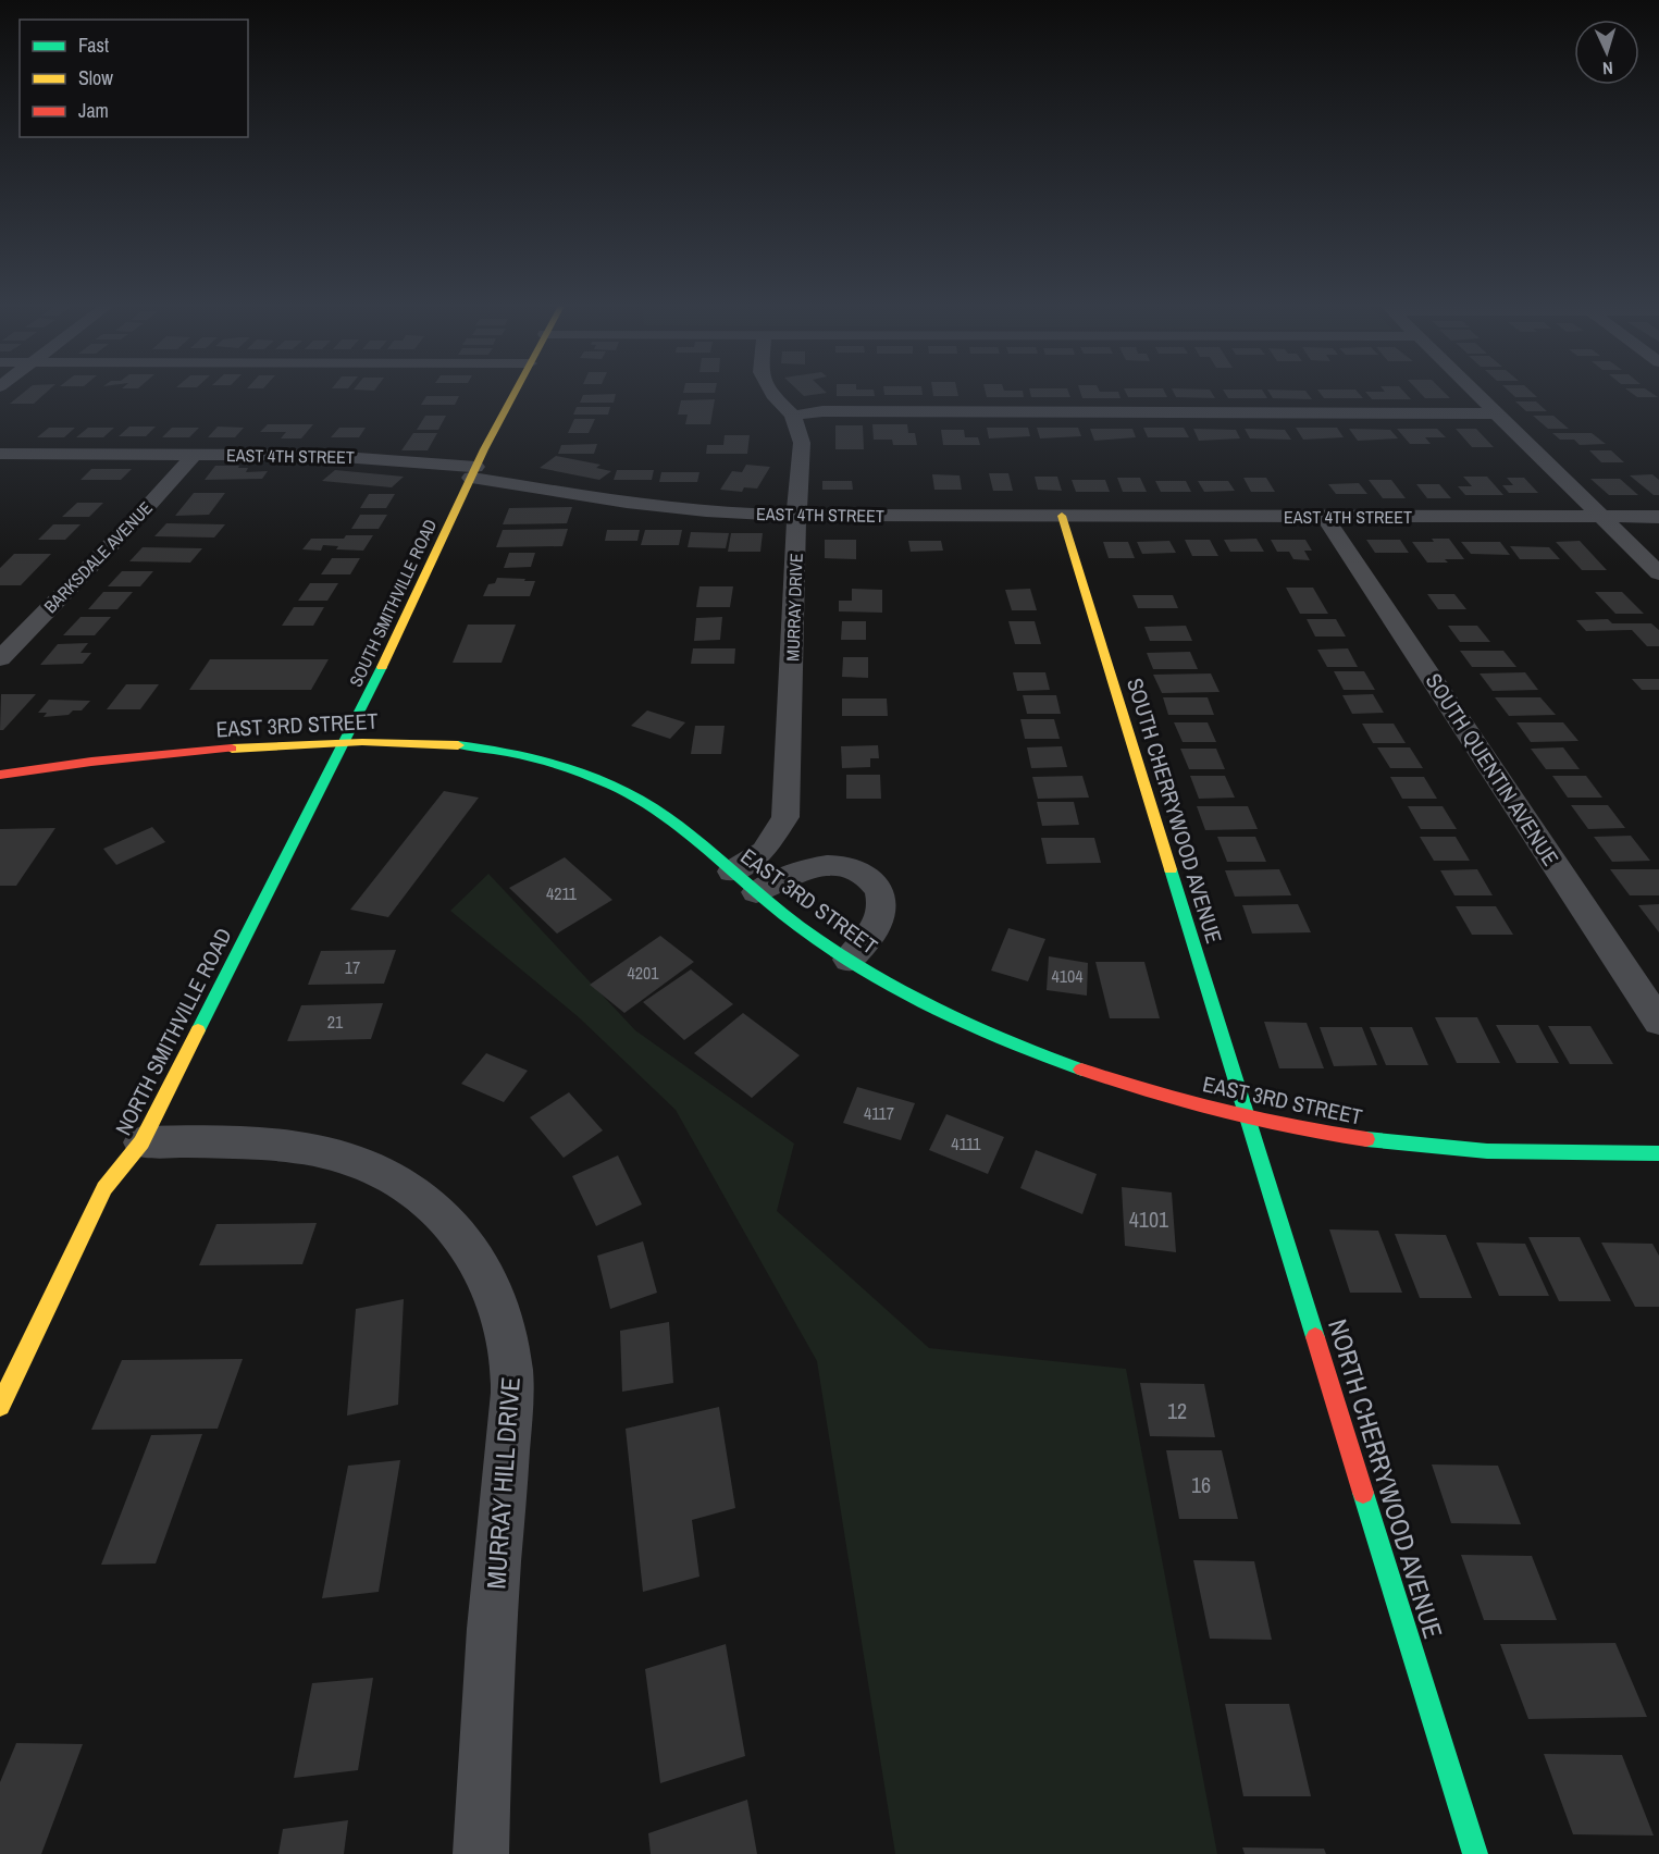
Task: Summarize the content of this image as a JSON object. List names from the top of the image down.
{
  "streets": {
    "main road": [
      "SOUTH SMITHVILLE ROAD",
      "EAST 3RD STREET",
      "SOUTH CHERRYWOOD AVENUE",
      "NORTH SMITHVILLE ROAD",
      "NORTH CHERRYWOOD AVENUE"
    ],
    "street": [
      "EAST 4TH STREET",
      "BARKSDALE AVENUE",
      "MURRAY DRIVE",
      "SOUTH QUENTIN AVENUE",
      "MURRAY HILL DRIVE"
    ]
  },
  "crossings": [
    ["EAST 4TH STREET", "BARKSDALE AVENUE"],
    ["EAST 4TH STREET", "SOUTH SMITHVILLE ROAD"],
    ["EAST 4TH STREET", "MURRAY DRIVE"],
    ["EAST 4TH STREET", "SOUTH QUENTIN AVENUE"],
    ["EAST 4TH STREET", "SOUTH CHERRYWOOD AVENUE"],
    ["SOUTH SMITHVILLE ROAD", "EAST 3RD STREET"],
    ["SOUTH SMITHVILLE ROAD", "NORTH SMITHVILLE ROAD"],
    ["MURRAY DRIVE", "EAST 3RD STREET"],
    ["EAST 3RD STREET", "SOUTH CHERRYWOOD AVENUE"],
    ["EAST 3RD STREET", "NORTH SMITHVILLE ROAD"],
    ["EAST 3RD STREET", "NORTH CHERRYWOOD AVENUE"],
    ["SOUTH CHERRYWOOD AVENUE", "NORTH CHERRYWOOD AVENUE"],
    ["NORTH SMITHVILLE ROAD", "MURRAY HILL DRIVE"]
  ],
  "house_numbers": [
    "4211",
    "17",
    "4201",
    "4104",
    "21",
    "4117",
    "4111",
    "4101",
    "12",
    "16"
  ],
  "legend": ["Fast", "Slow", "Jam"],
  "north": "bottom"
}
